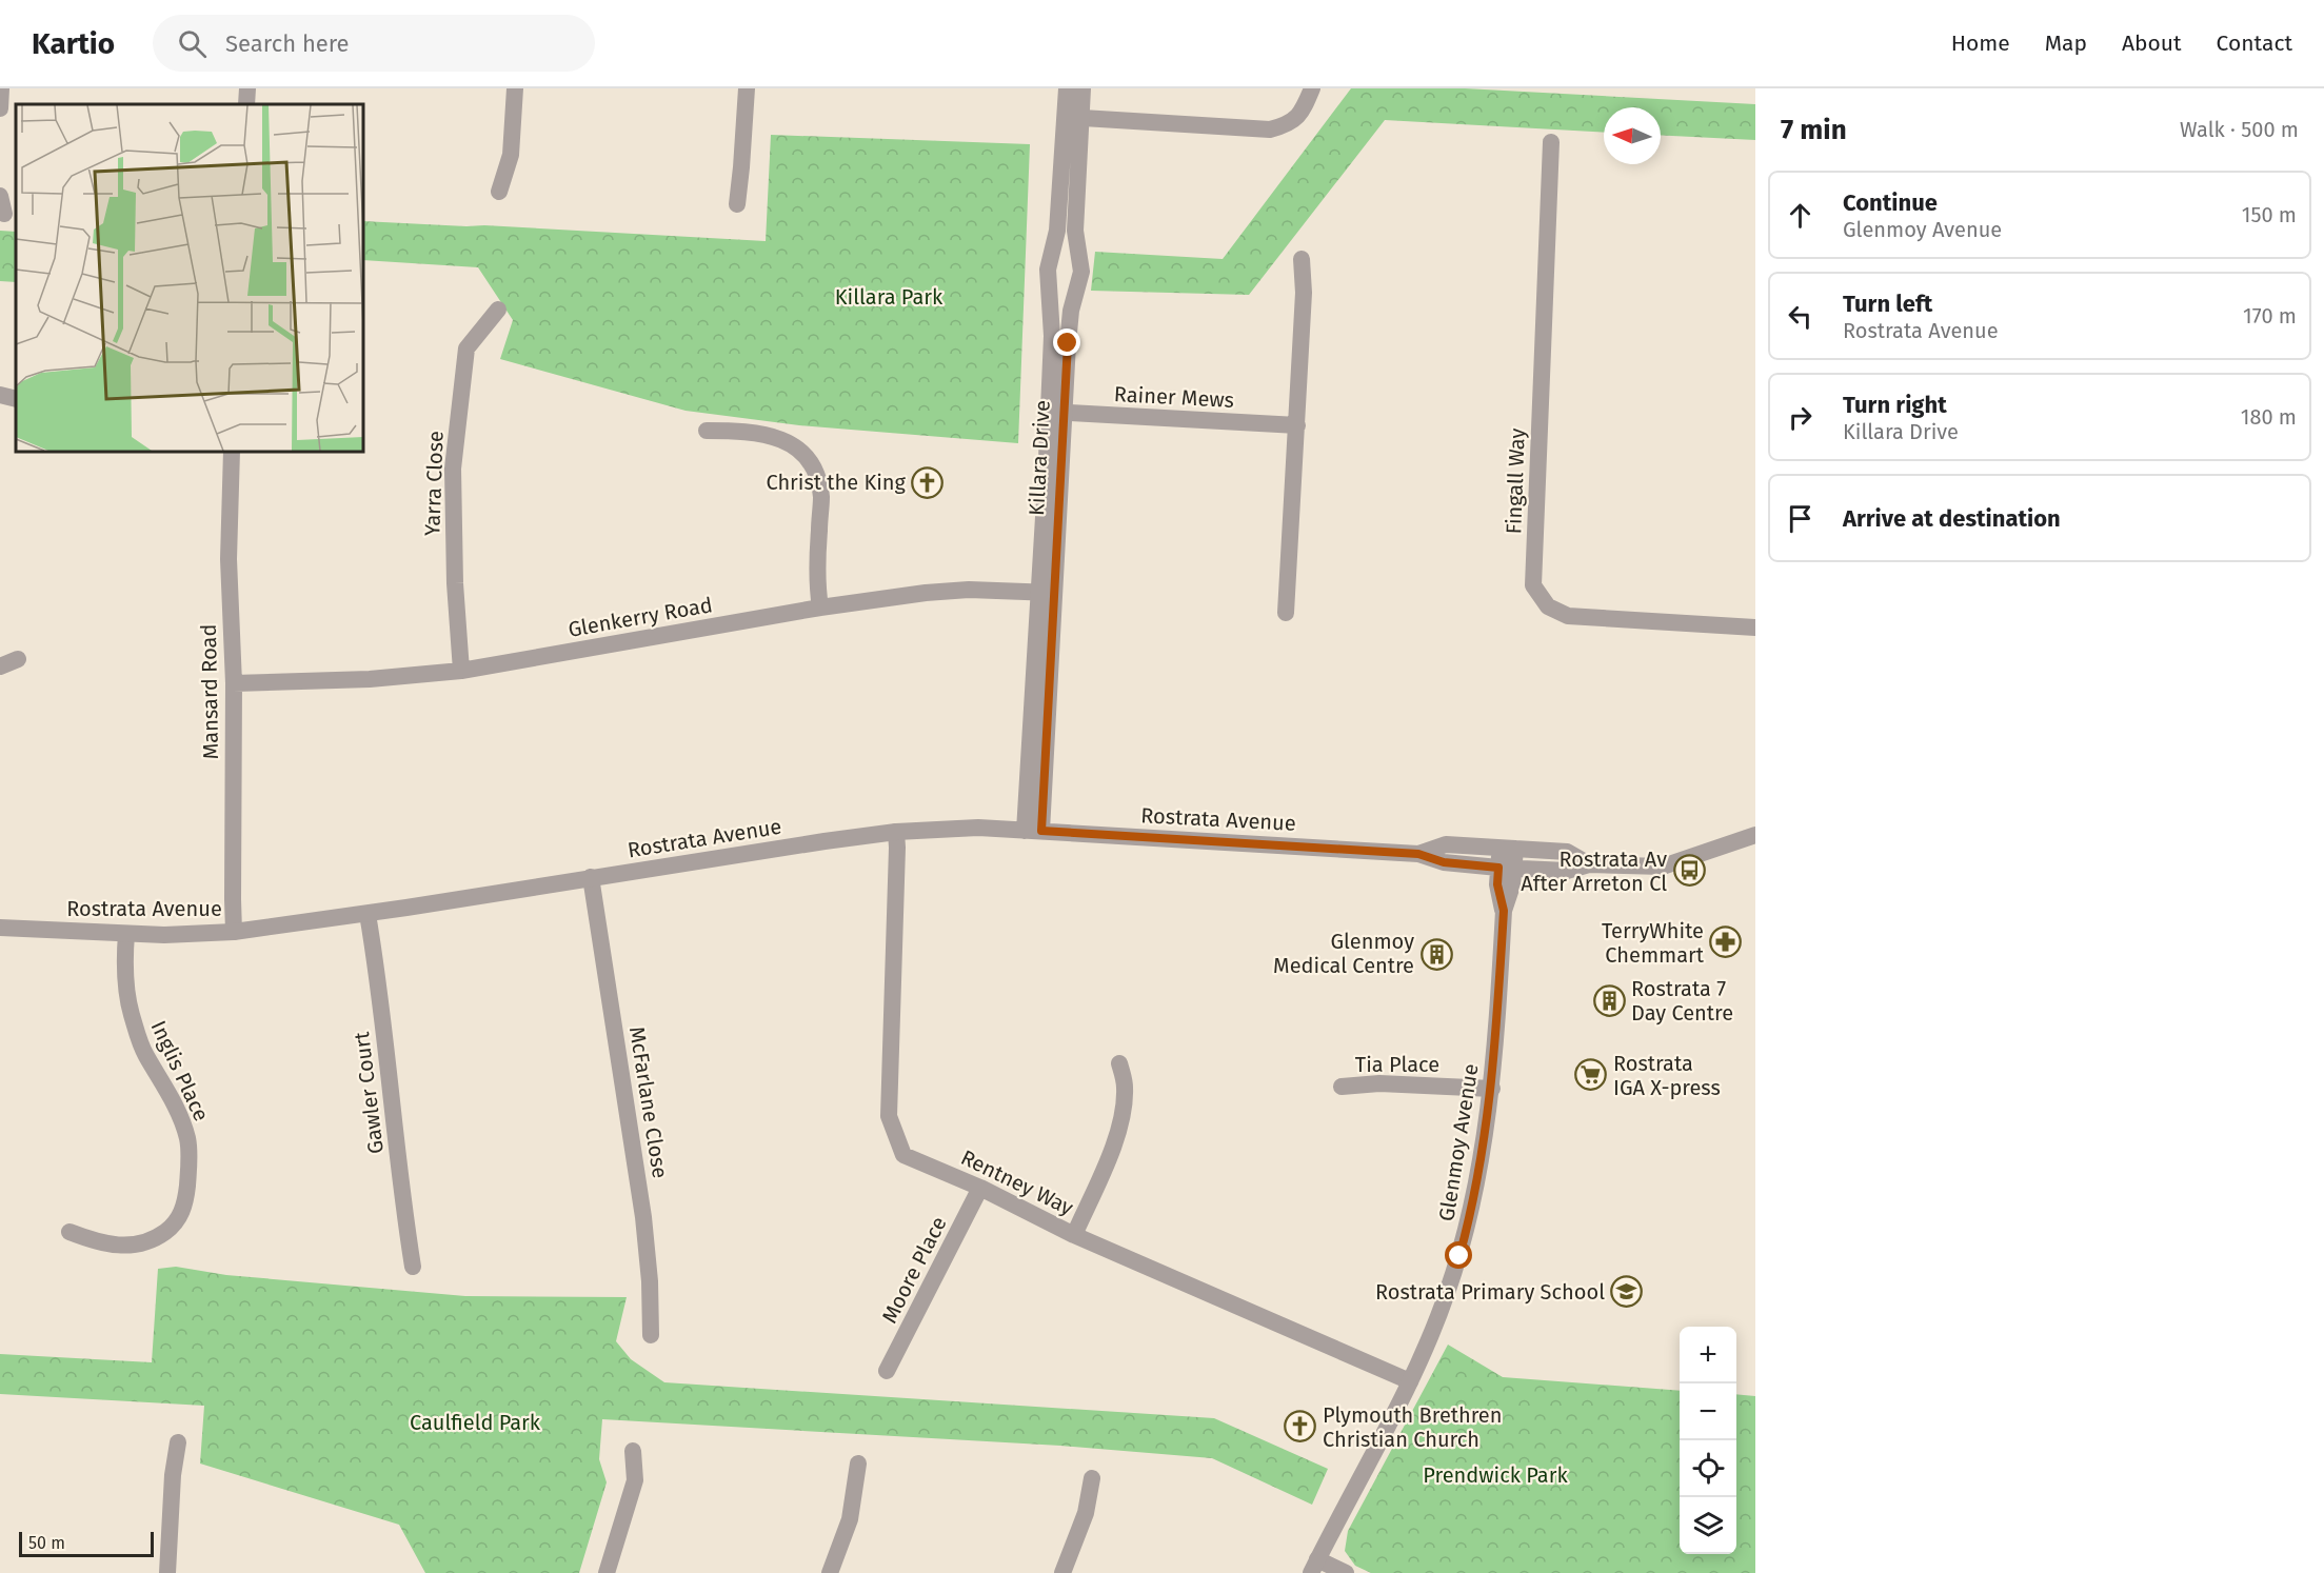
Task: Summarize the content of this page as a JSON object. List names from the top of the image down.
{
  "streets": {
    "street": [
      "Rainer Mews",
      "Killara Drive",
      "Fingall Way",
      "Yarra Close",
      "Glenkerry Road",
      "Mansard Road",
      "Rostrata Avenue",
      "Tia Place",
      "Inglis Place",
      "Gawler Court",
      "McFarlane Close",
      "Glenmoy Avenue",
      "Rentney Way",
      "Moore Place"
    ]
  },
  "crossings": [
    ["Rainer Mews", "Killara Drive"],
    ["Killara Drive", "Glenkerry Road"],
    ["Killara Drive", "Rostrata Avenue"],
    ["Yarra Close", "Glenkerry Road"],
    ["Glenkerry Road", "Mansard Road"],
    ["Mansard Road", "Rostrata Avenue"],
    ["Rostrata Avenue", "Inglis Place"],
    ["Rostrata Avenue", "Gawler Court"],
    ["Rostrata Avenue", "McFarlane Close"],
    ["Rostrata Avenue", "Glenmoy Avenue"],
    ["Rostrata Avenue", "Rentney Way"],
    ["Tia Place", "Glenmoy Avenue"],
    ["Glenmoy Avenue", "Rentney Way"],
    ["Rentney Way", "Moore Place"]
  ],
  "parks": ["Killara Park", "Caulfield Park", "Prendwick Park"],
  "places": {
    "church": ["Christ the King", "Plymouth Brethren Christian Church"],
    "bus stop": ["Rostrata Av After Arreton Cl"],
    "pharmacy": ["TerryWhite Chemmart"],
    "building": ["Glenmoy Medical Centre", "Rostrata 7 Day Centre"],
    "supermarket": ["Rostrata IGA X-press"],
    "school or university": ["Rostrata Primary School"]
  },
  "scale_bar": "50 m",
  "north": "left",
  "page": {
    "header": "Kartio",
    "search": "Search here",
    "nav": [
      "Home",
      "Map",
      "About",
      "Contact"
    ],
    "heading": ["7 min", "Walk · 500 m"],
    "list": [
      ["Continue", "Glenmoy Avenue", "150 m"],
      ["Turn left", "Rostrata Avenue", "170 m"],
      ["Turn right", "Killara Drive", "180 m"],
      "Arrive at destination"
    ],
    "map_buttons": ["+", "−"],
    "scale": "50 m"
  }
}
